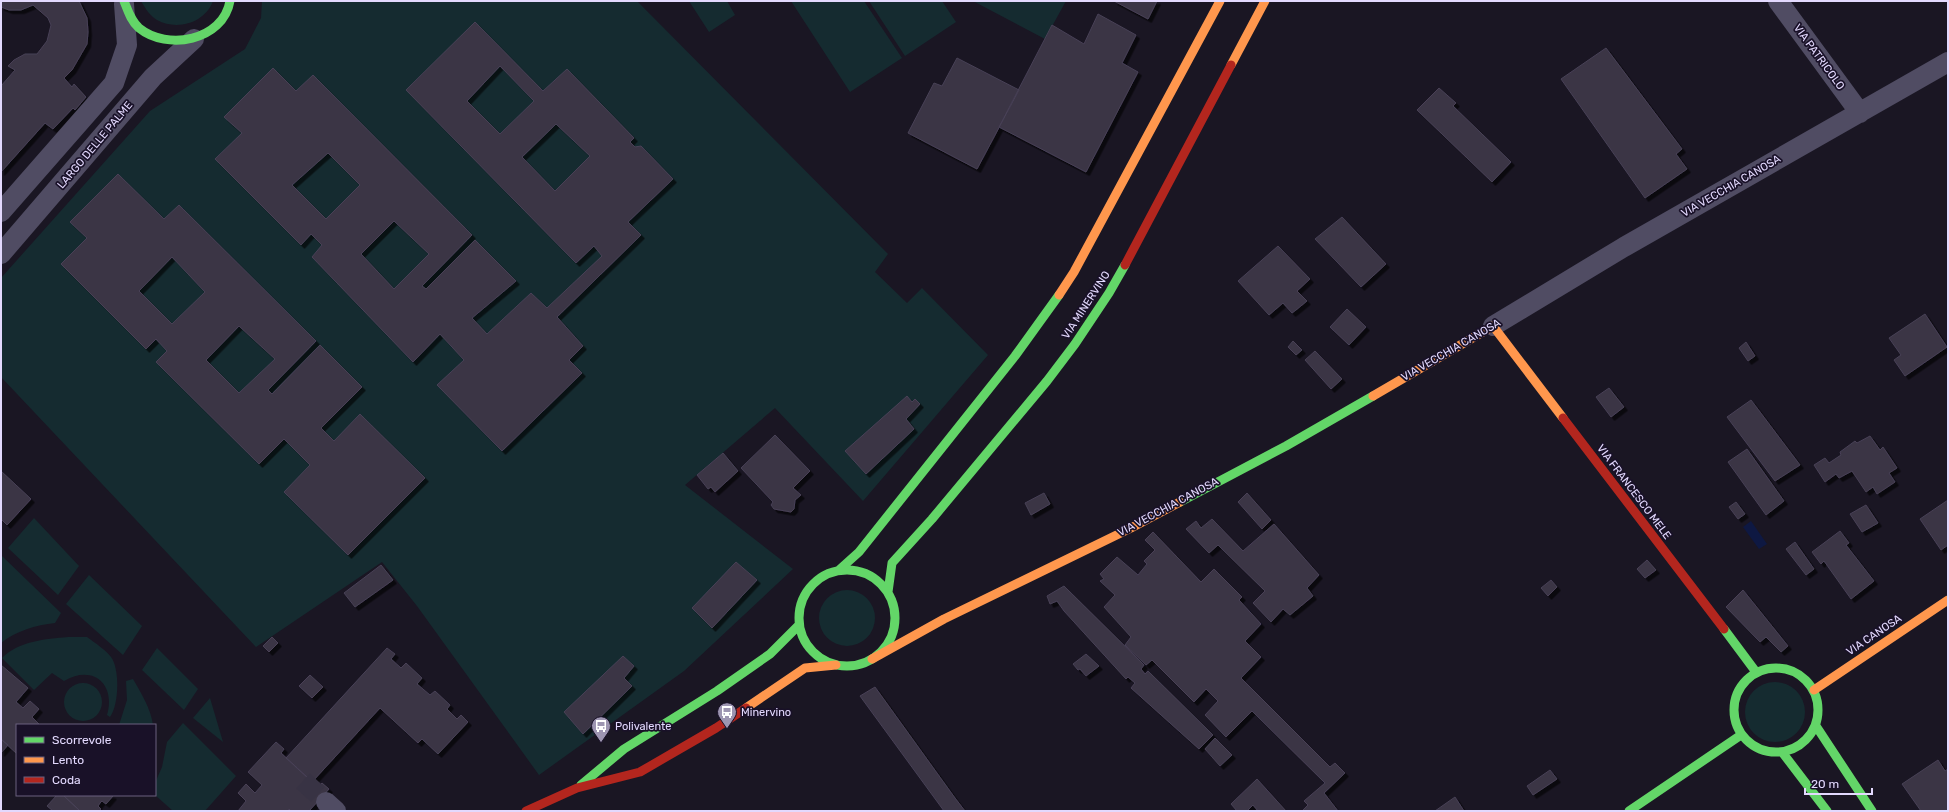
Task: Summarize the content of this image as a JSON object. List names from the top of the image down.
{
  "streets": {
    "main road": [
      "VIA VECCHIA CANOSA",
      "VIA MINERVINO",
      "VIA FRANCESCO MELE",
      "VIA CANOSA"
    ],
    "street": ["VIA PATRICOLO", "LARGO DELLE PALME"]
  },
  "crossings": [
    ["VIA PATRICOLO", "VIA VECCHIA CANOSA"],
    ["VIA VECCHIA CANOSA", "VIA MINERVINO"],
    ["VIA VECCHIA CANOSA", "VIA FRANCESCO MELE"],
    ["VIA FRANCESCO MELE", "VIA CANOSA"]
  ],
  "places": {
    "bus stop": ["Minervino", "Polivalente"]
  },
  "legend": ["Scorrevole", "Lento", "Coda"],
  "scale_bar": "20 m"
}
